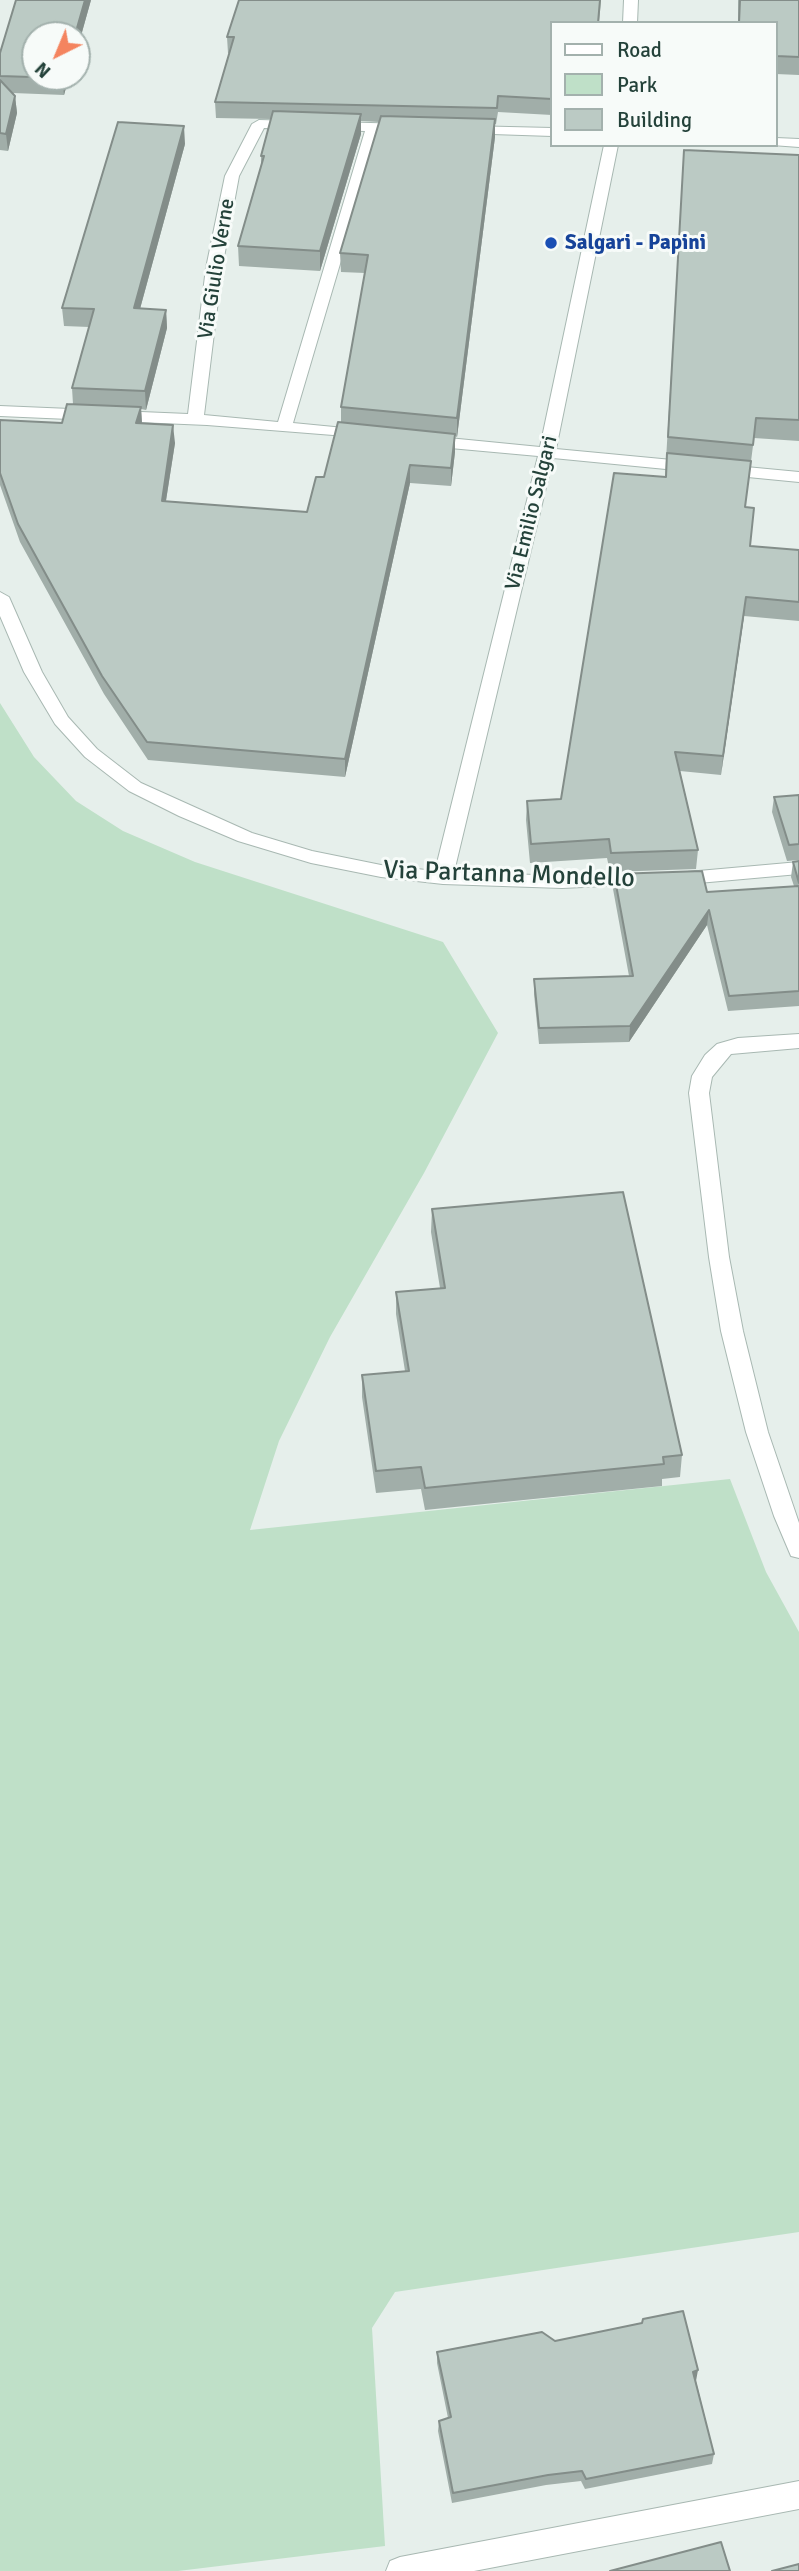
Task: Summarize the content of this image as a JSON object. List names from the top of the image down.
{
  "streets": {
    "street": ["Via Giulio Verne", "Via Emilio Salgari", "Via Partanna Mondello"]
  },
  "crossings": [
    ["Via Emilio Salgari", "Via Partanna Mondello"]
  ],
  "places": ["Salgari - Papini"],
  "legend": ["Road", "Park", "Building"],
  "north": "bottom left"
}
